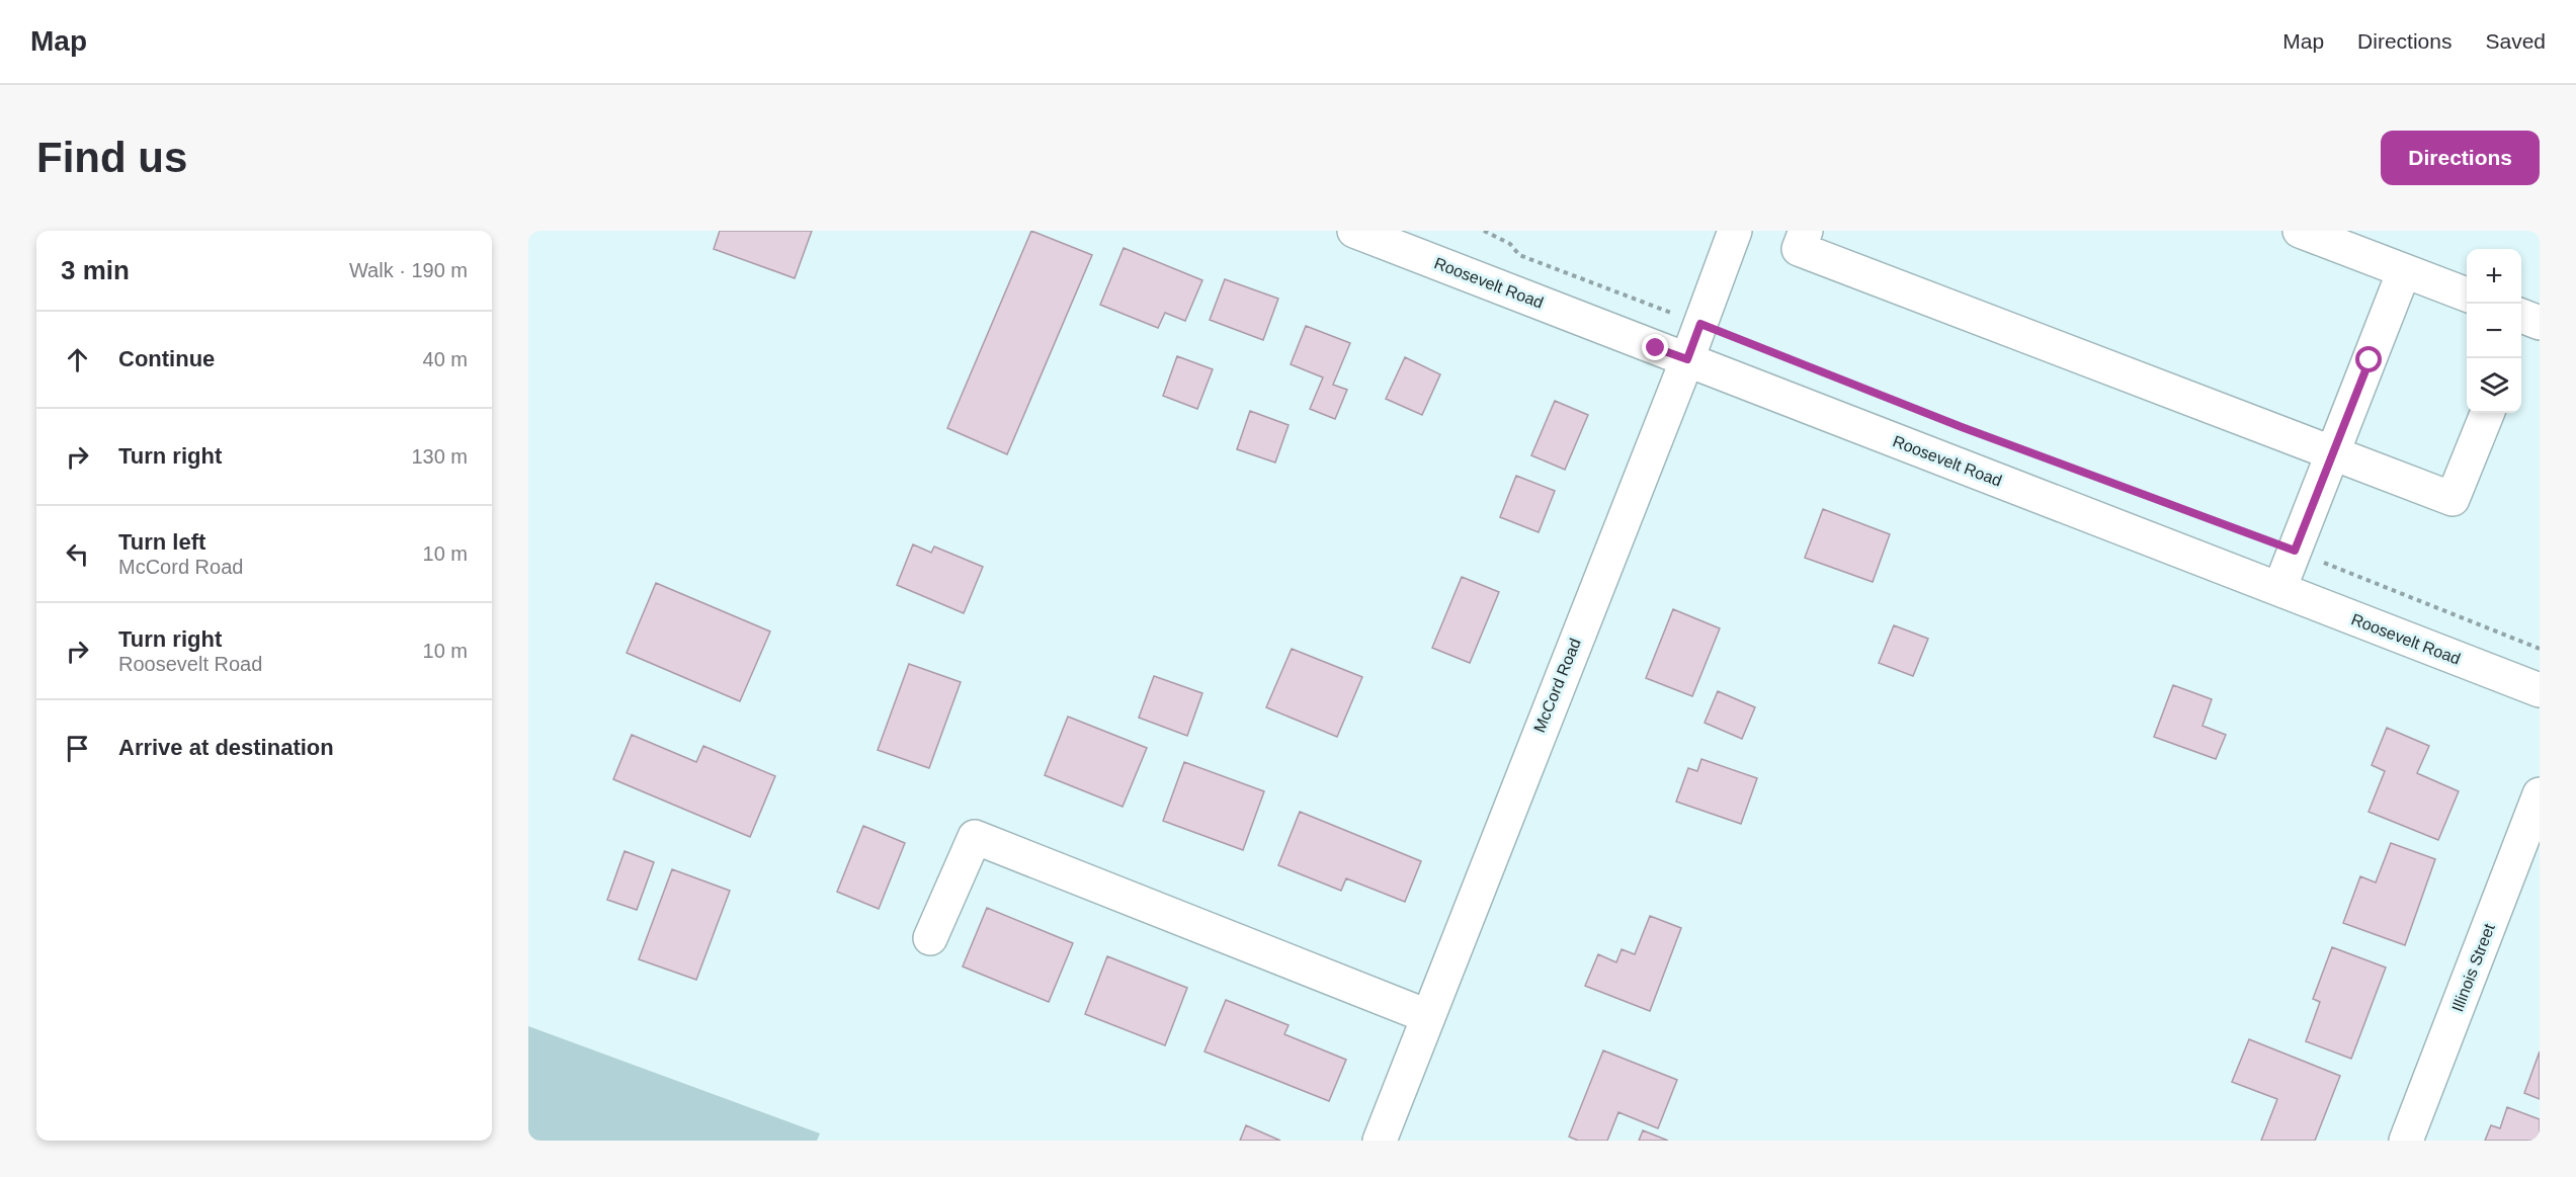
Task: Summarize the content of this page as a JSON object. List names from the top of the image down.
{
  "streets": {
    "street": ["Roosevelt Road", "McCord Road", "Illinois Street"]
  },
  "crossings": [
    ["Roosevelt Road", "McCord Road"]
  ],
  "page": {
    "header": "Map",
    "nav": ["Map", "Directions", "Saved"],
    "buttons": "Directions",
    "title": "Find us",
    "heading": ["3 min", "Walk · 190 m"],
    "map_buttons": ["+", "−"],
    "list": [
      ["Continue", "40 m"],
      ["Turn right", "130 m"],
      ["Turn left", "McCord Road", "10 m"],
      ["Turn right", "Roosevelt Road", "10 m"],
      "Arrive at destination"
    ]
  }
}
